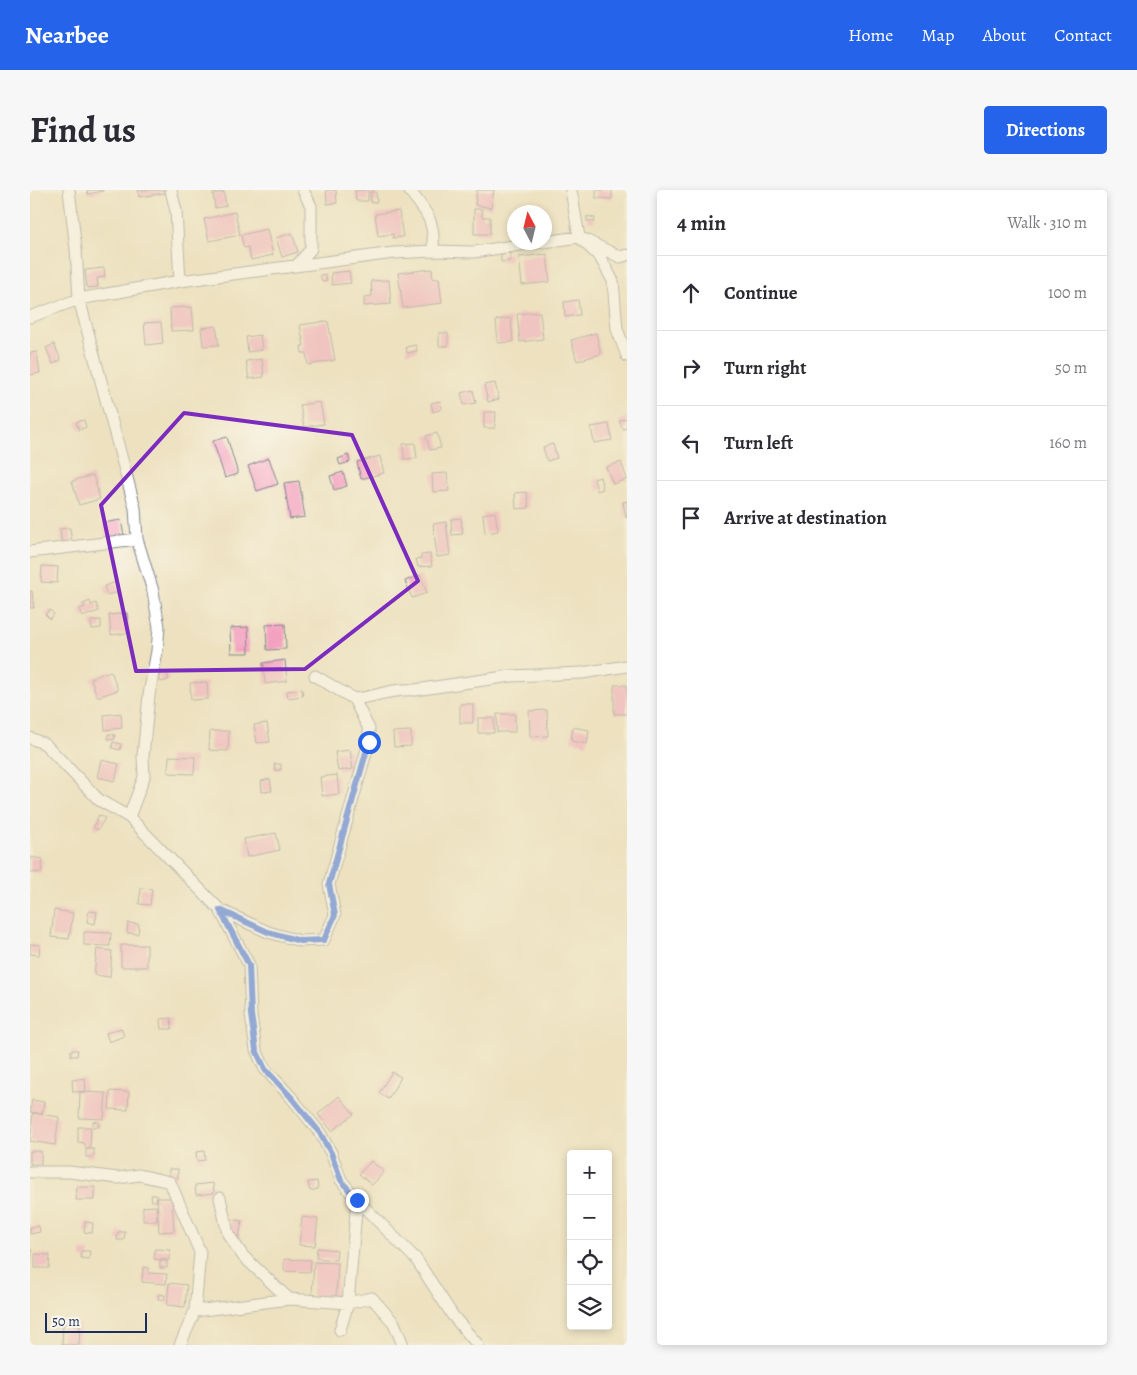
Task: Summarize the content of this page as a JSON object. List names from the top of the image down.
{
  "scale_bar": "50 m",
  "north": "top",
  "page": {
    "header": "Nearbee",
    "nav": [
      "Home",
      "Map",
      "About",
      "Contact"
    ],
    "title": "Find us",
    "buttons": "Directions",
    "heading": ["4 min", "Walk · 310 m"],
    "list": [
      ["Continue", "100 m"],
      ["Turn right", "50 m"],
      ["Turn left", "160 m"],
      "Arrive at destination"
    ],
    "map_buttons": ["+", "−"],
    "scale": "50 m"
  }
}
